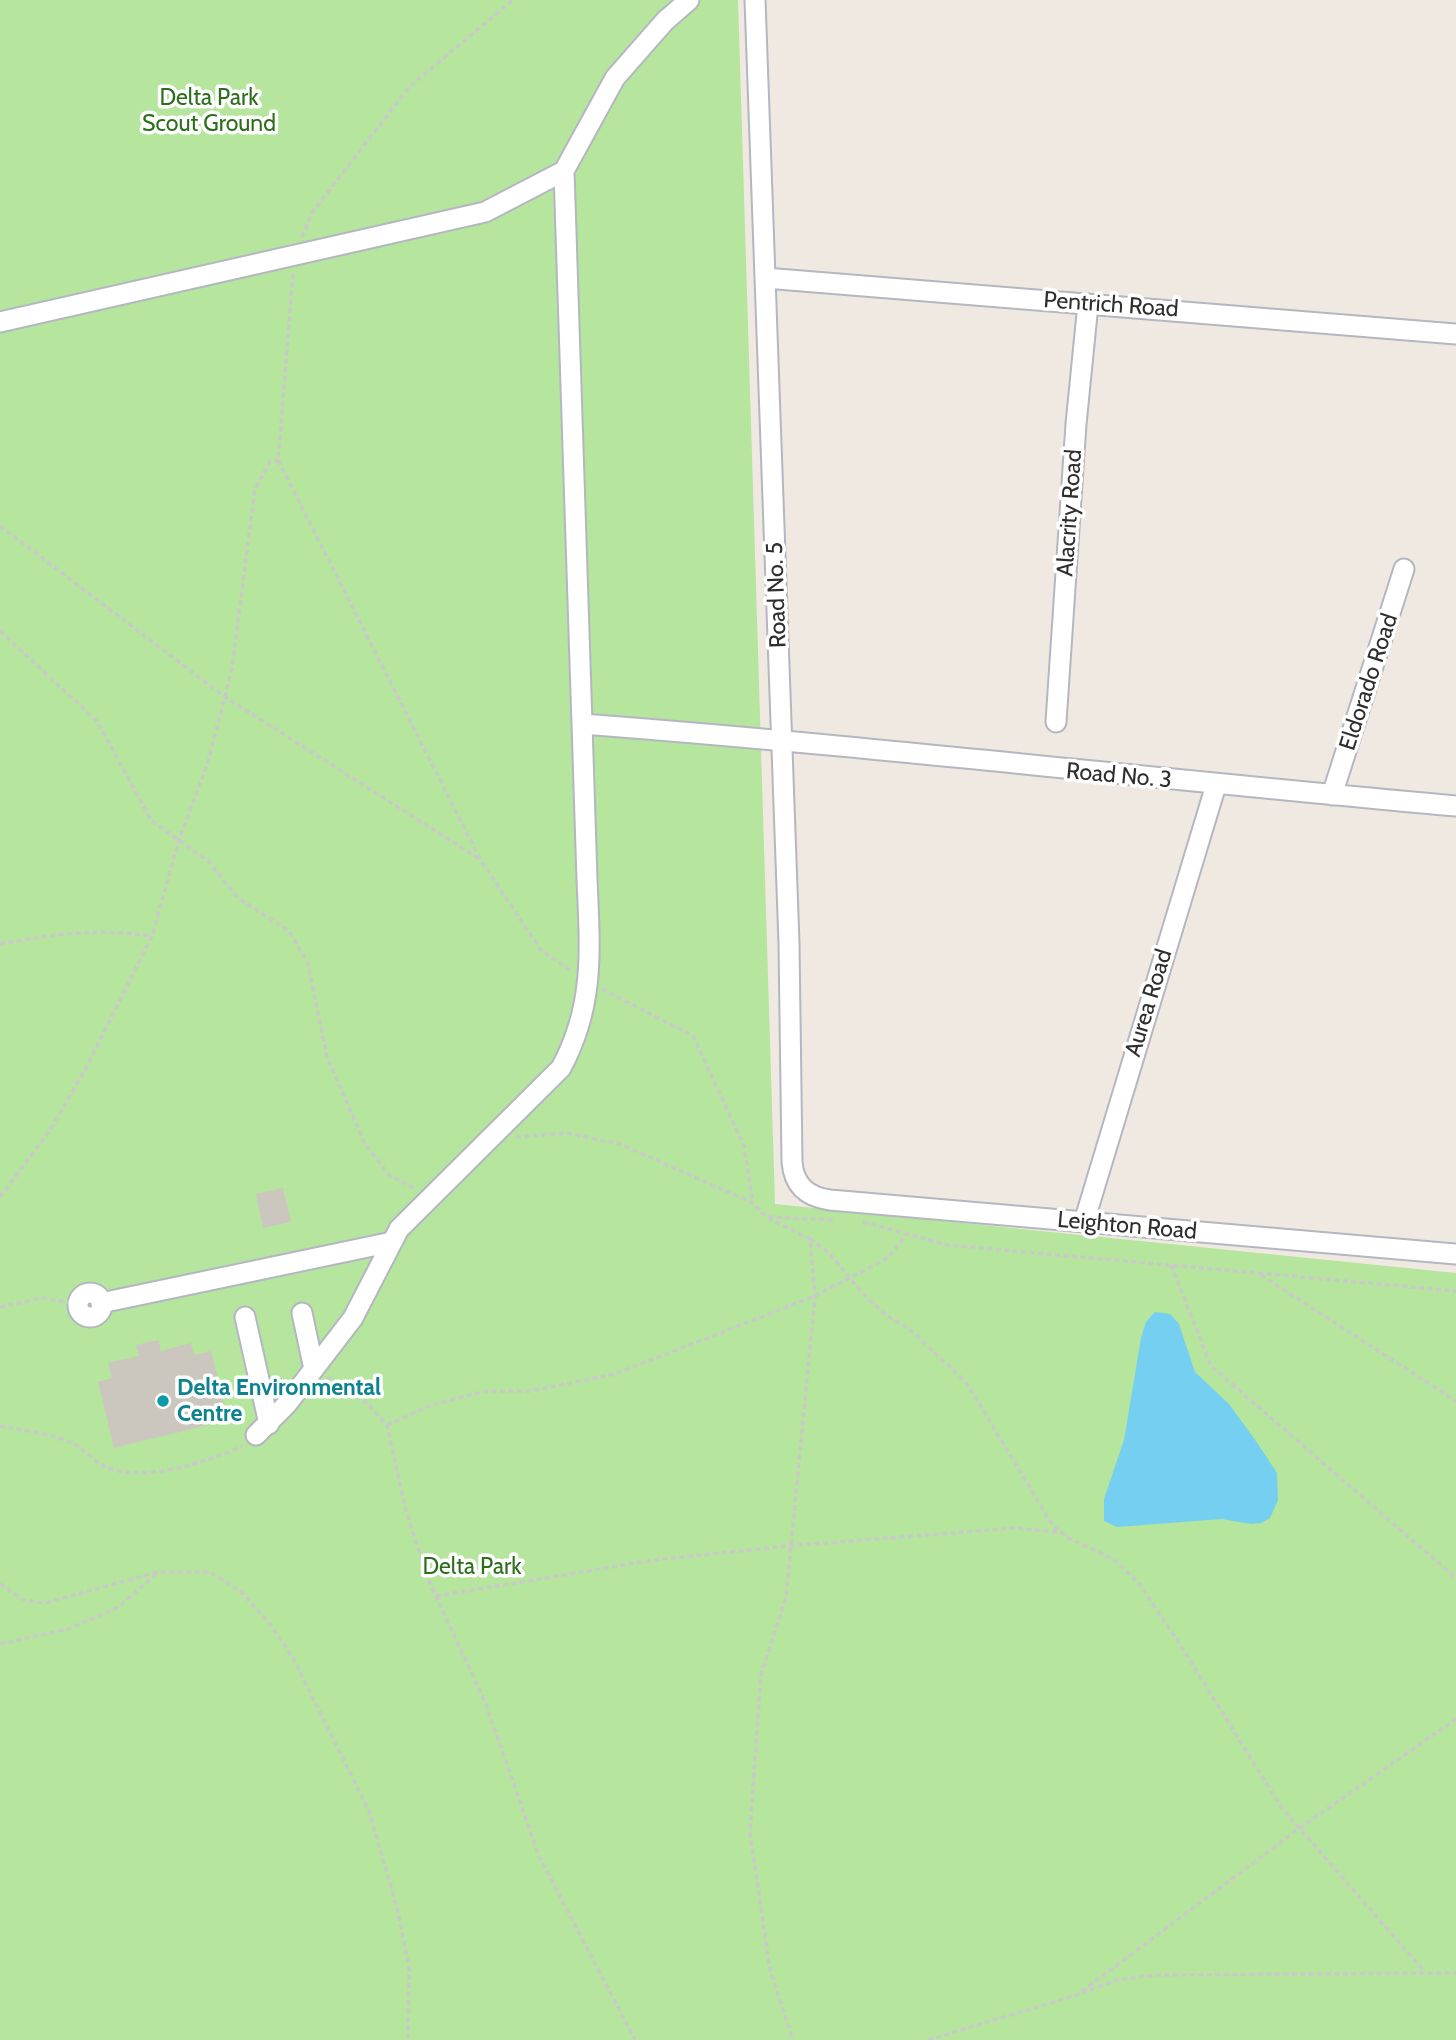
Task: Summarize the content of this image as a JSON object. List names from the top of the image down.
{
  "streets": {
    "street": [
      "Pentrich Road",
      "Alacrity Road",
      "Road No. 5",
      "Eldorado Road",
      "Road No. 3",
      "Aurea Road",
      "Leighton Road"
    ]
  },
  "crossings": [
    ["Pentrich Road", "Alacrity Road"],
    ["Pentrich Road", "Road No. 5"],
    ["Road No. 5", "Road No. 3"],
    ["Road No. 5", "Leighton Road"],
    ["Eldorado Road", "Road No. 3"],
    ["Road No. 3", "Aurea Road"],
    ["Aurea Road", "Leighton Road"]
  ],
  "parks": ["Delta Park Scout Ground", "Delta Park"],
  "places": ["Delta Environmental Centre"]
}
